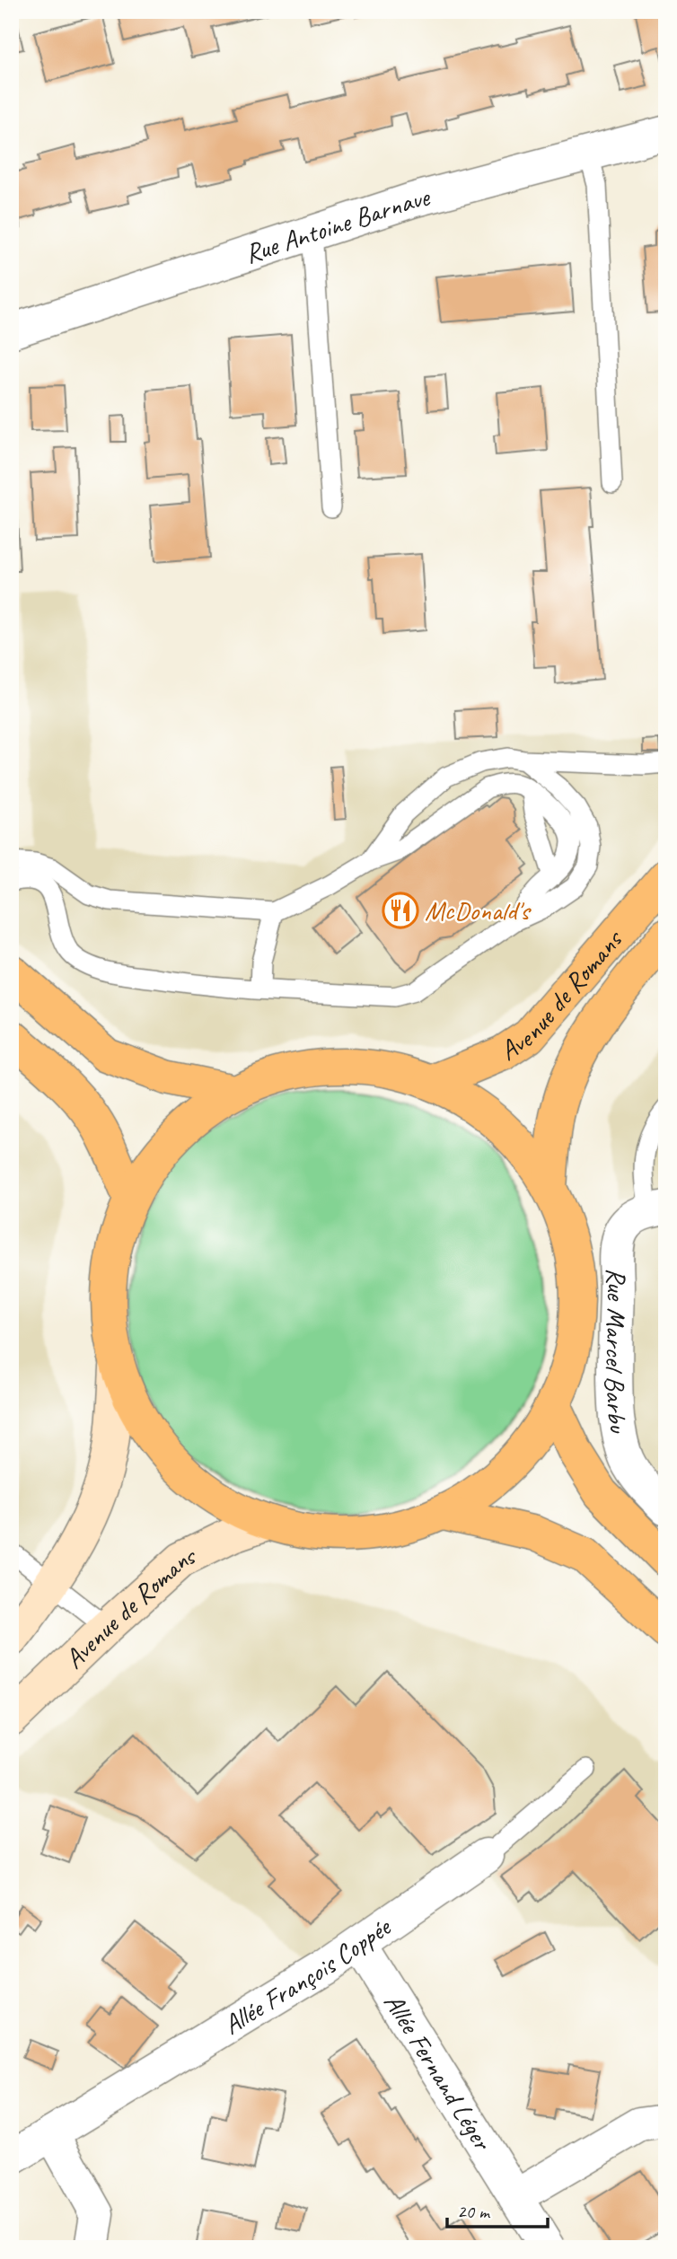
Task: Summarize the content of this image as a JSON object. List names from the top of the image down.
{
  "streets": {
    "main road": ["Avenue de Romans"],
    "street": [
      "Rue Antoine Barnave",
      "Rue Marcel Barbu",
      "Allée François Coppée",
      "Allée Fernand Léger"
    ]
  },
  "crossings": [
    ["Allée François Coppée", "Allée Fernand Léger"]
  ],
  "places": {
    "restaurant": ["McDonald's"]
  },
  "scale_bar": "20 m"
}
